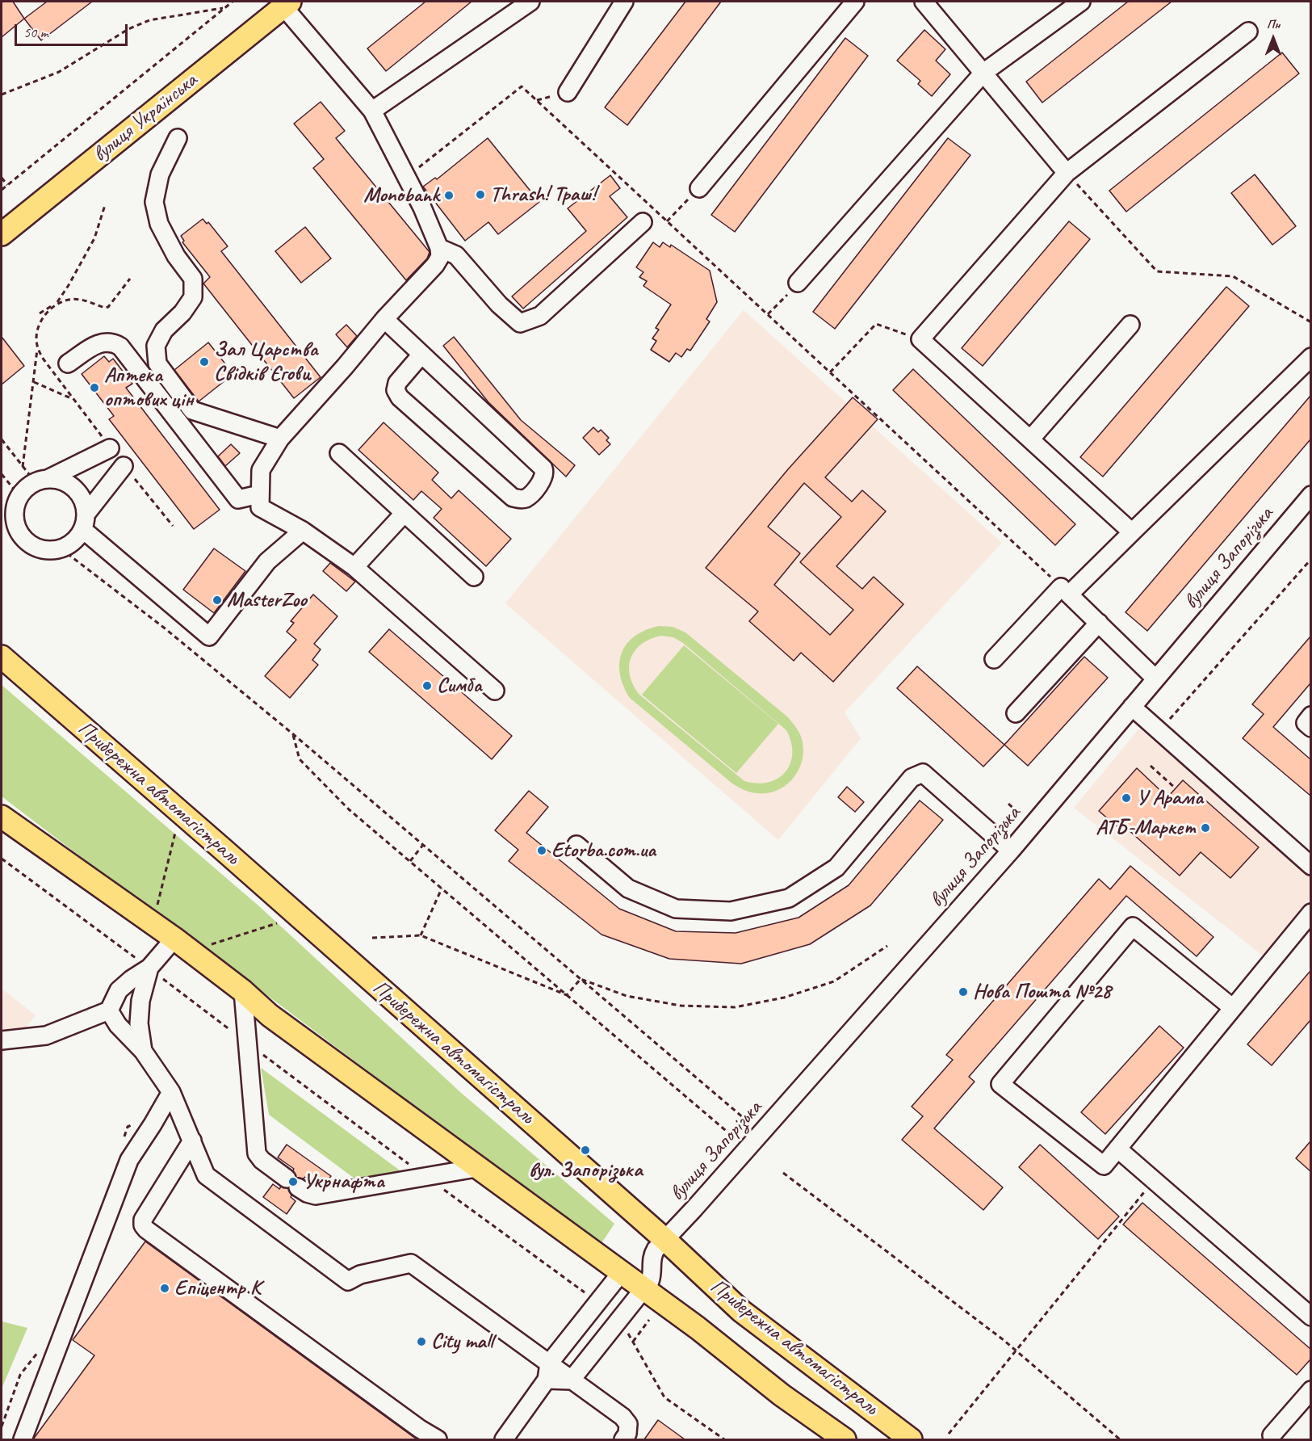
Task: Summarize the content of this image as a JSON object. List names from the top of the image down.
{
  "streets": {
    "main road": ["вулиця Українська", "Прибережна автомагістраль"],
    "street": ["вулиця Запорізька"]
  },
  "crossings": [
    ["вулиця Запорізька", "Прибережна автомагістраль"]
  ],
  "places": [
    "Thrash! Траш!",
    "Monobank",
    "Зал Царства Свідків Єгови",
    "Аптека оптових цін",
    "MasterZoo",
    "Симба",
    "У Арама",
    "АТБ-Маркет",
    "Etorba.com.ua",
    "Нова Пошта №28",
    "вул. Запорізька",
    "Укрнафта",
    "Епіцентр К",
    "City mall"
  ],
  "scale_bar": "50 m",
  "north": "top"
}
